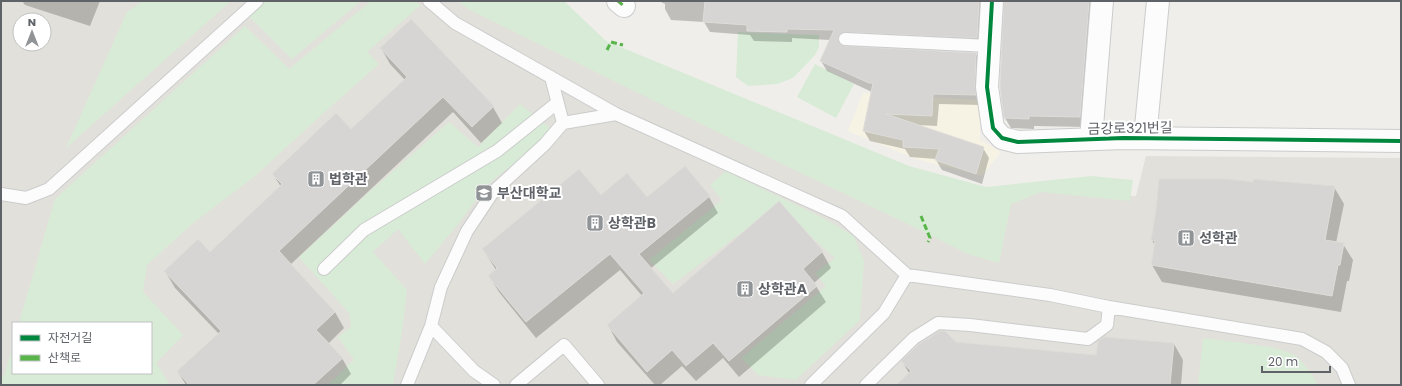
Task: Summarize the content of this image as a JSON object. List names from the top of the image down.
{
  "streets": {
    "street": ["금강로321번길"]
  },
  "places": {
    "building": [
      "법학관",
      "상학관B",
      "성학관",
      "상학관A"
    ],
    "school or university": ["부산대학교"]
  },
  "legend": ["자전거길", "산책로"],
  "scale_bar": "20 m",
  "north": "top"
}
